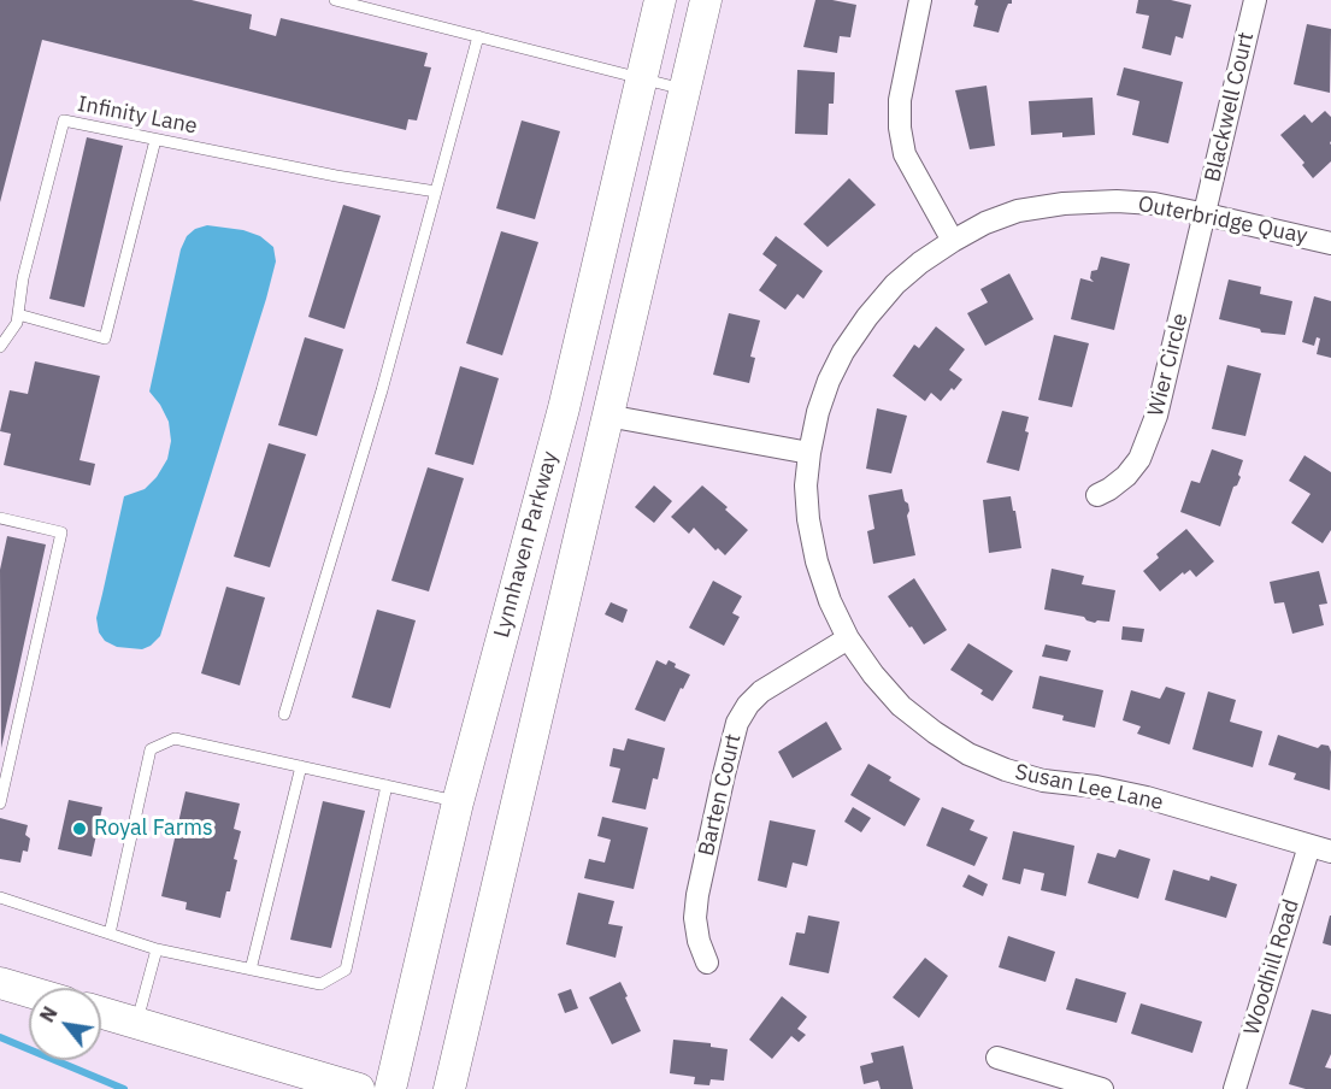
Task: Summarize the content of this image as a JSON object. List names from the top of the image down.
{
  "streets": {
    "main road": ["Lynnhaven Parkway"],
    "street": [
      "Blackwell Court",
      "Outerbridge Quay",
      "Wier Circle",
      "Susan Lee Lane",
      "Barten Court",
      "Woodhill Road"
    ],
    "lane": ["Infinity Lane"]
  },
  "crossings": [
    ["Blackwell Court", "Outerbridge Quay"],
    ["Blackwell Court", "Wier Circle"],
    ["Outerbridge Quay", "Wier Circle"],
    ["Outerbridge Quay", "Susan Lee Lane"],
    ["Susan Lee Lane", "Barten Court"],
    ["Susan Lee Lane", "Woodhill Road"]
  ],
  "places": ["Royal Farms"],
  "north": "top left"
}
